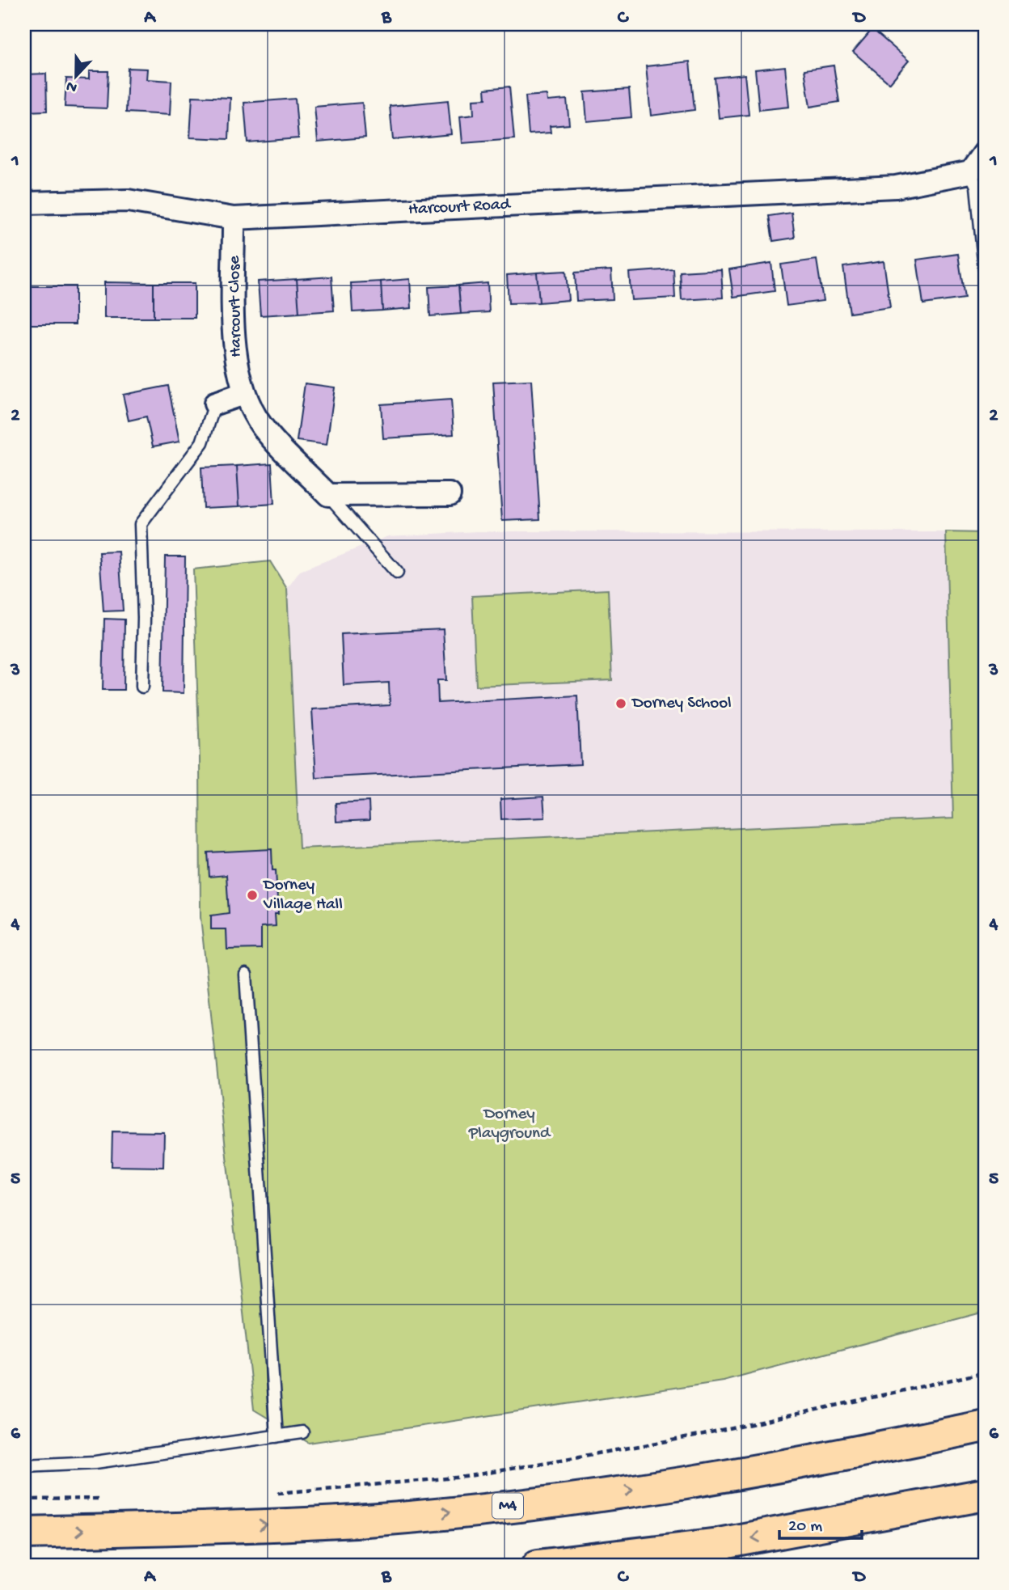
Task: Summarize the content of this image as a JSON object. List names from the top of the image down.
{
  "streets": {
    "highway": ["M4"],
    "street": ["Harcourt Road", "Harcourt Close"]
  },
  "crossings": [
    ["Harcourt Road", "Harcourt Close"]
  ],
  "parks": ["Dorney Playground"],
  "places": ["Dorney School", "Dorney Village Hall"],
  "scale_bar": "20 m",
  "north": "bottom",
  "grid": {
    "columns": [
      "A",
      "B",
      "C",
      "D"
    ],
    "rows": [
      "1",
      "2",
      "3",
      "4",
      "5",
      "6"
    ]
  }
}
